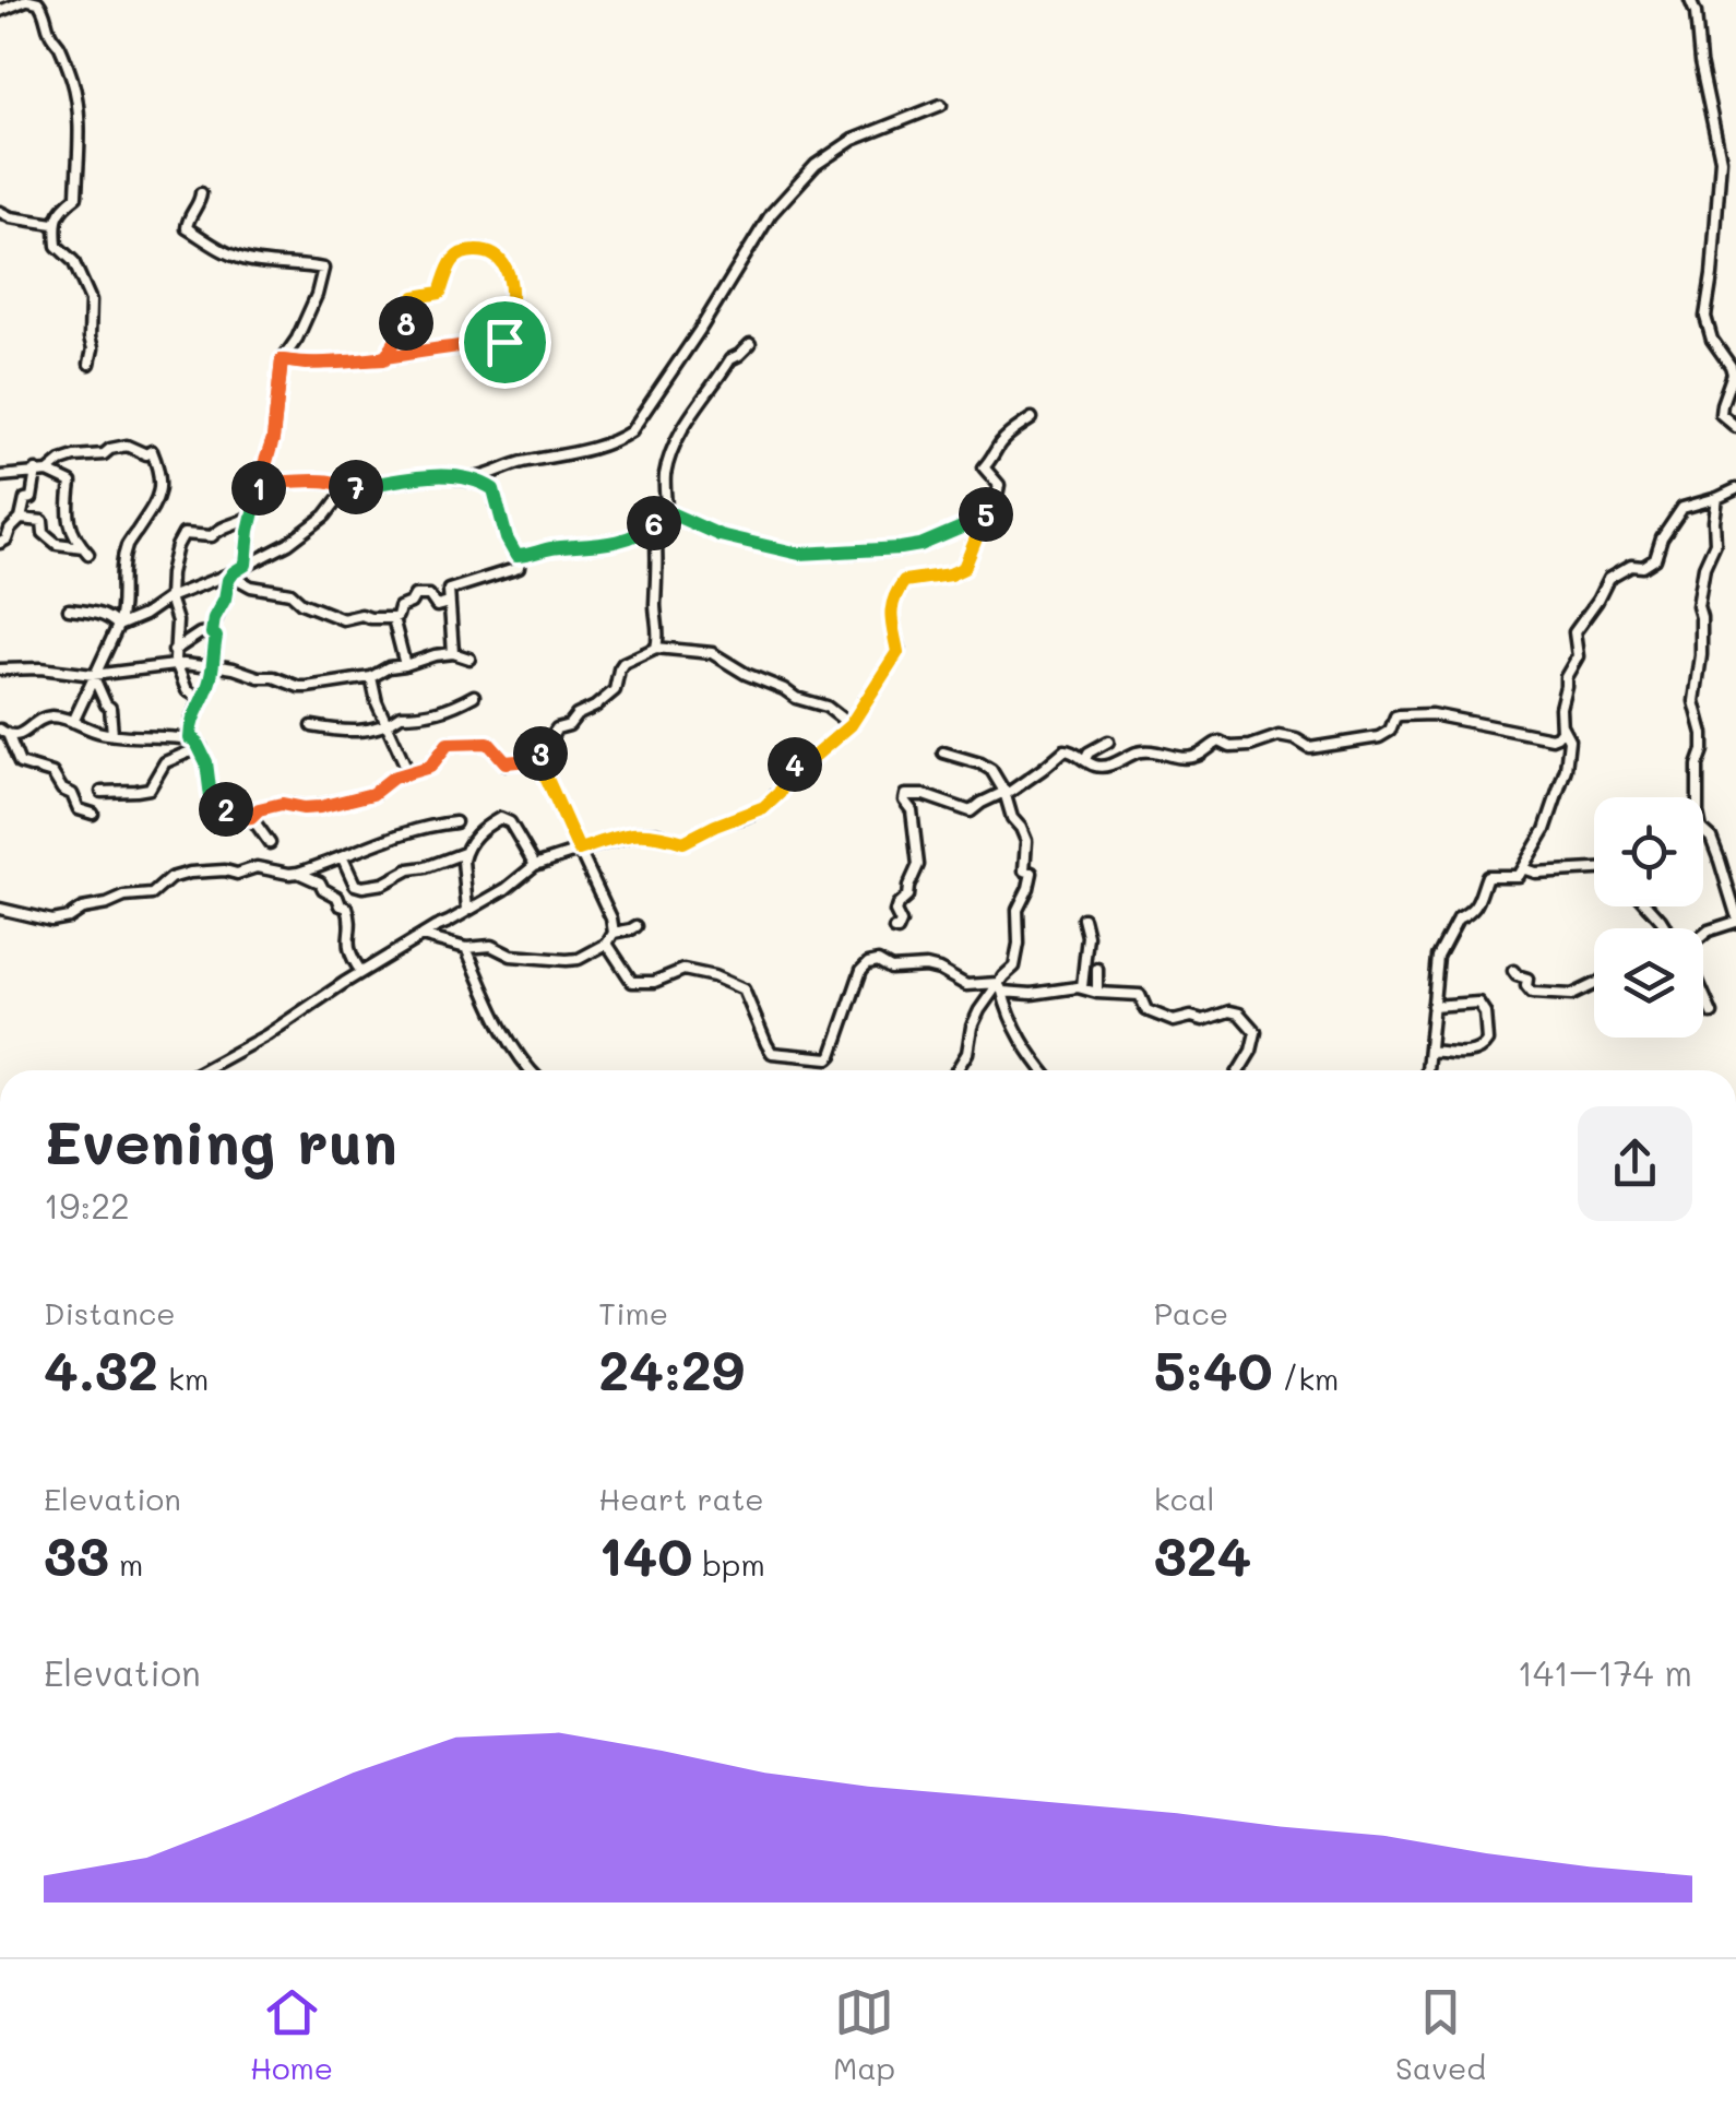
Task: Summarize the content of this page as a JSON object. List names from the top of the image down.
{
  "page": {
    "pins": [
      "8",
      "7",
      "1",
      "5",
      "6",
      "3",
      "4",
      "2"
    ],
    "heading": ["Evening run", "19:22"],
    "stats": [
      ["Distance", "4.32 km"],
      ["Time", "24:29"],
      ["Pace", "5:40 /km"],
      ["Elevation", "33 m"],
      ["Heart rate", "140 bpm"],
      ["kcal", "324"]
    ],
    "chart": ["Elevation", "141–174 m"],
    "tabs": ["Home", "Map", "Saved"]
  }
}
